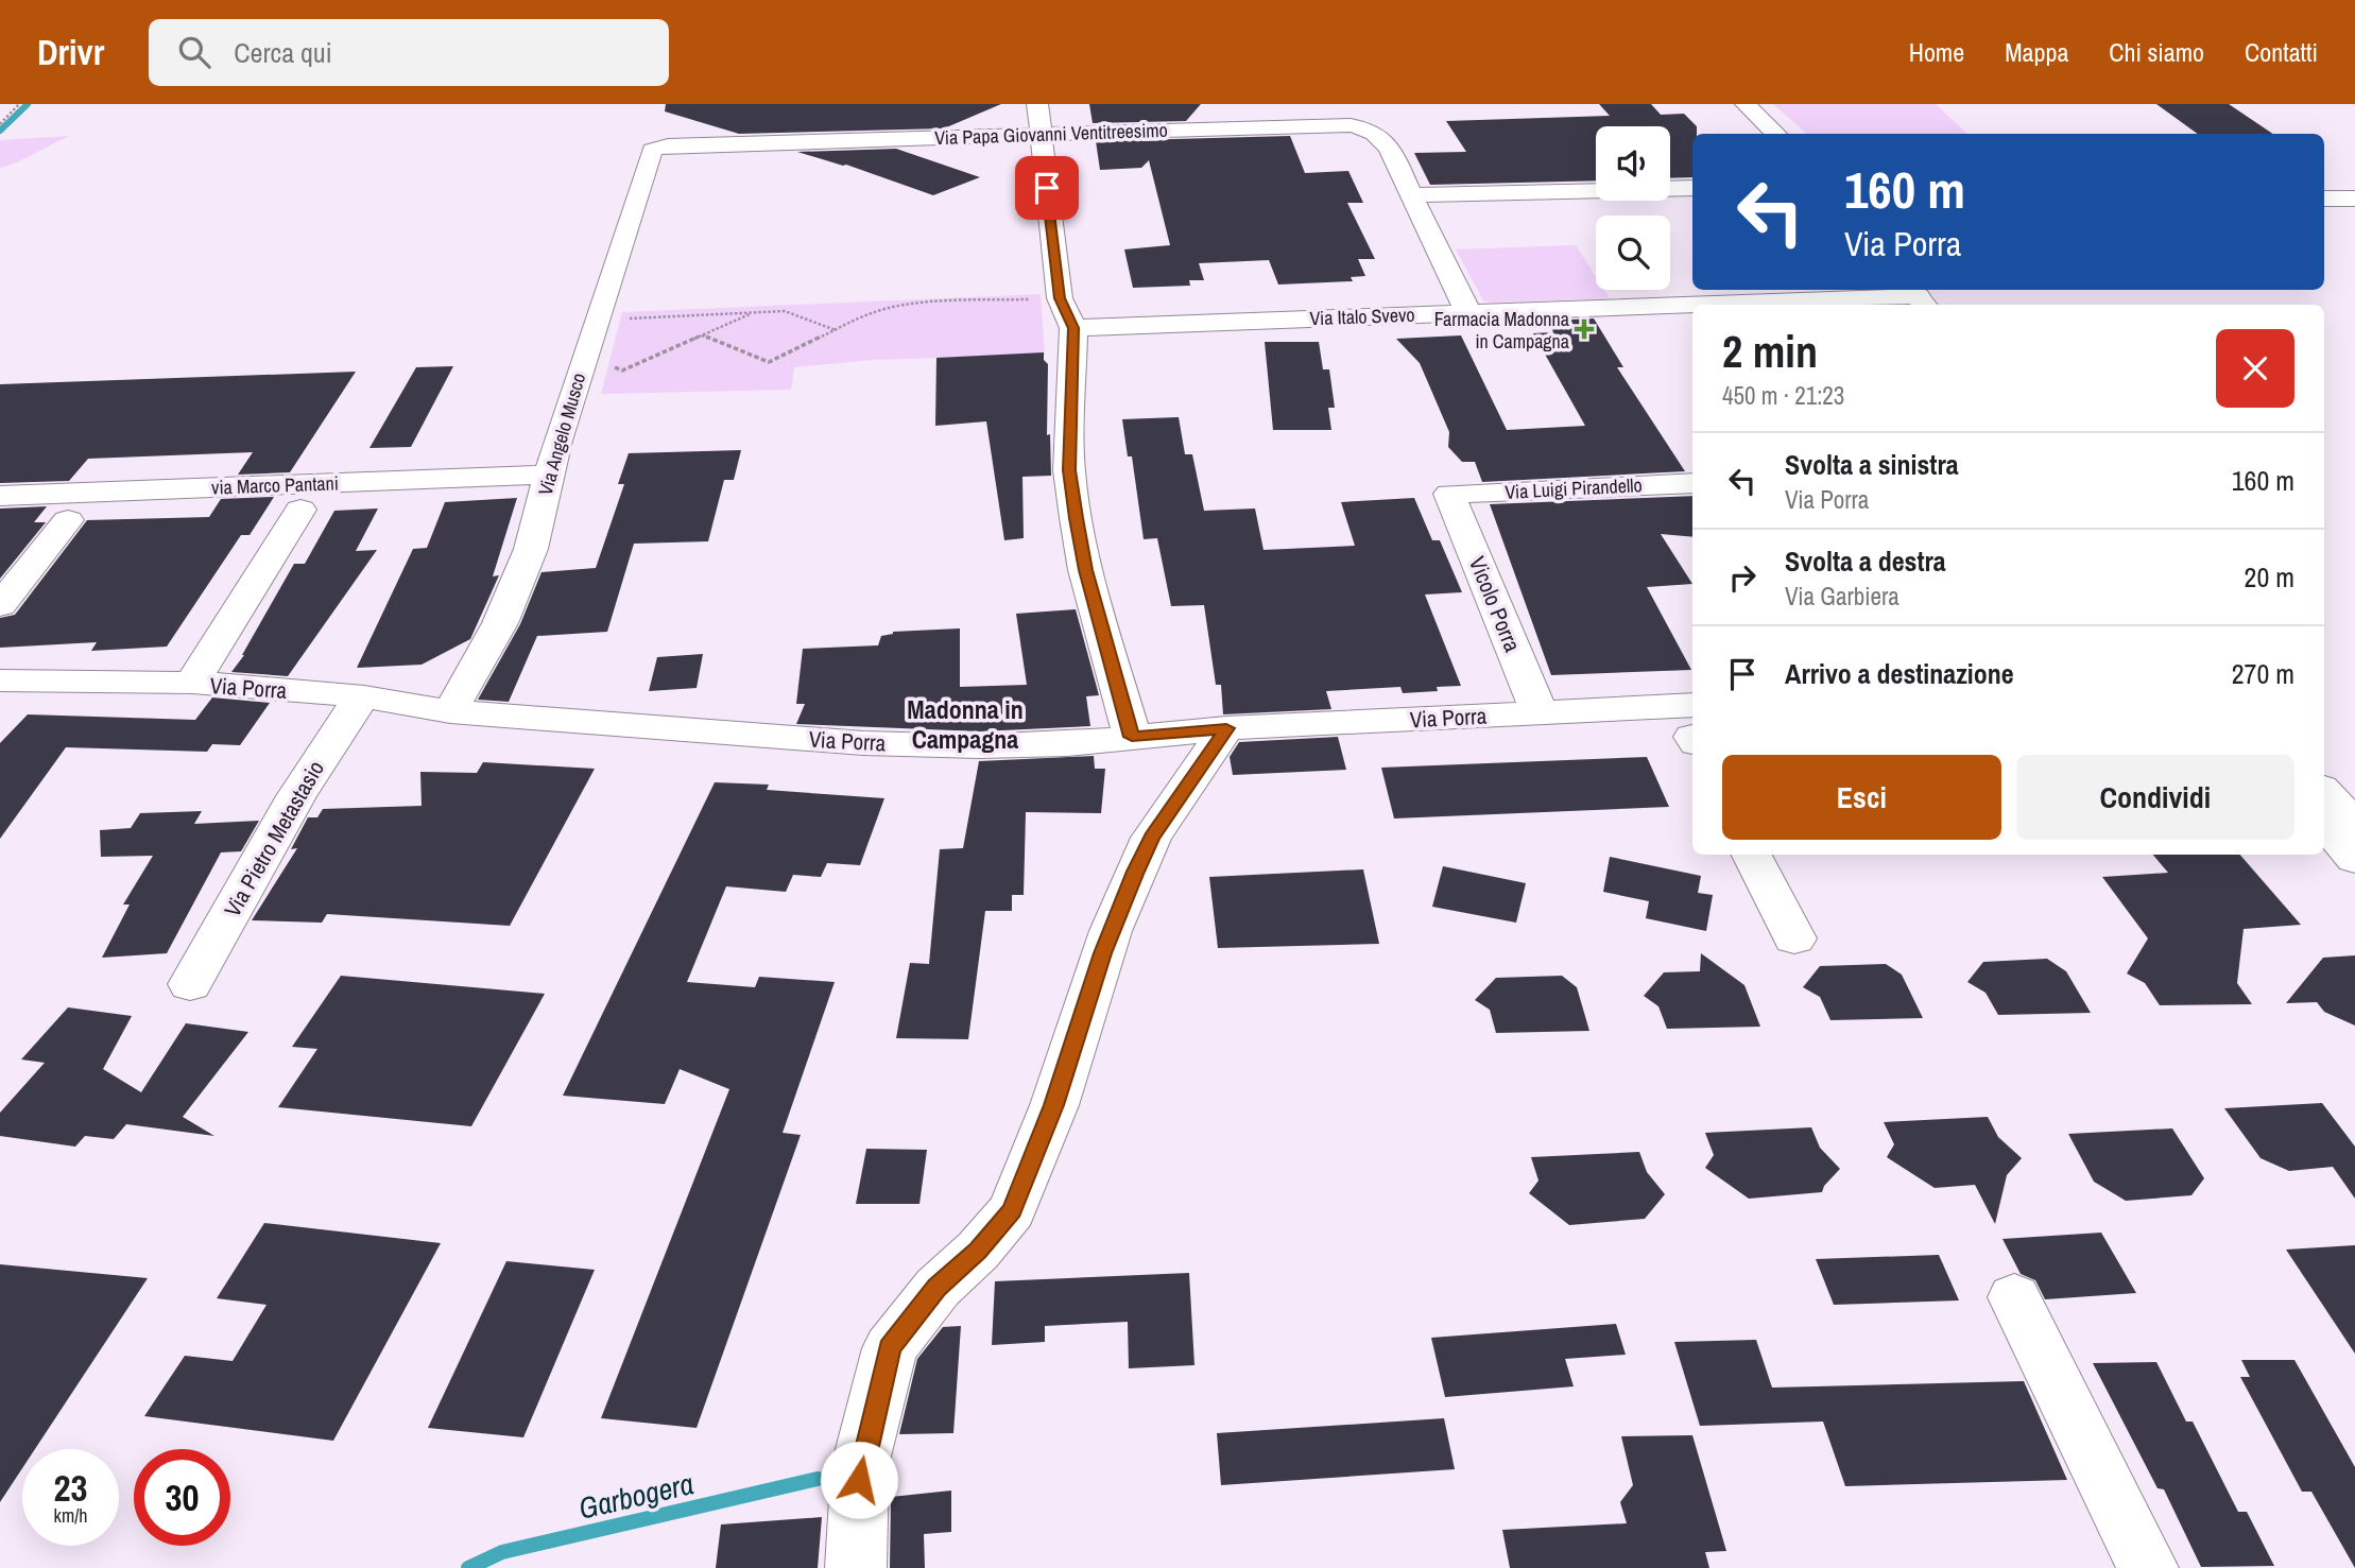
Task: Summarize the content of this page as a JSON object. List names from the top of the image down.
{
  "streets": {
    "street": [
      "Via Papa Giovanni Ventitreesimo",
      "Via Italo Svevo",
      "Via Angelo Musco",
      "via Marco Pantani",
      "Via Luigi Pirandello",
      "Vicolo Porra",
      "Via Porra",
      "Via Pietro Metastasio"
    ]
  },
  "crossings": [
    ["Via Papa Giovanni Ventitreesimo", "Via Italo Svevo"],
    ["Via Papa Giovanni Ventitreesimo", "Via Angelo Musco"],
    ["Via Angelo Musco", "via Marco Pantani"],
    ["Via Angelo Musco", "Via Porra"],
    ["Via Luigi Pirandello", "Vicolo Porra"],
    ["Vicolo Porra", "Via Porra"],
    ["Via Porra", "Via Pietro Metastasio"]
  ],
  "districts": ["Madonna in Campagna"],
  "water": ["Garbogera"],
  "places": {
    "health": ["Farmacia Madonna in Campagna"]
  },
  "page": {
    "header": "Drivr",
    "search": "Cerca qui",
    "nav": [
      "Home",
      "Mappa",
      "Chi siamo",
      "Contatti"
    ],
    "turn": ["160 m", "Via Porra"],
    "heading": ["2 min", "450 m · 21:23"],
    "list": [
      {
        "name": "Svolta a sinistra",
        "note": "Via Porra",
        "value": "160 m"
      },
      {
        "name": "Svolta a destra",
        "note": "Via Garbiera",
        "value": "20 m"
      },
      {
        "name": "Arrivo a destinazione",
        "value": "270 m"
      }
    ],
    "buttons": ["Esci", "Condividi"],
    "speed": "23 km/h",
    "limit": "30"
  }
}
